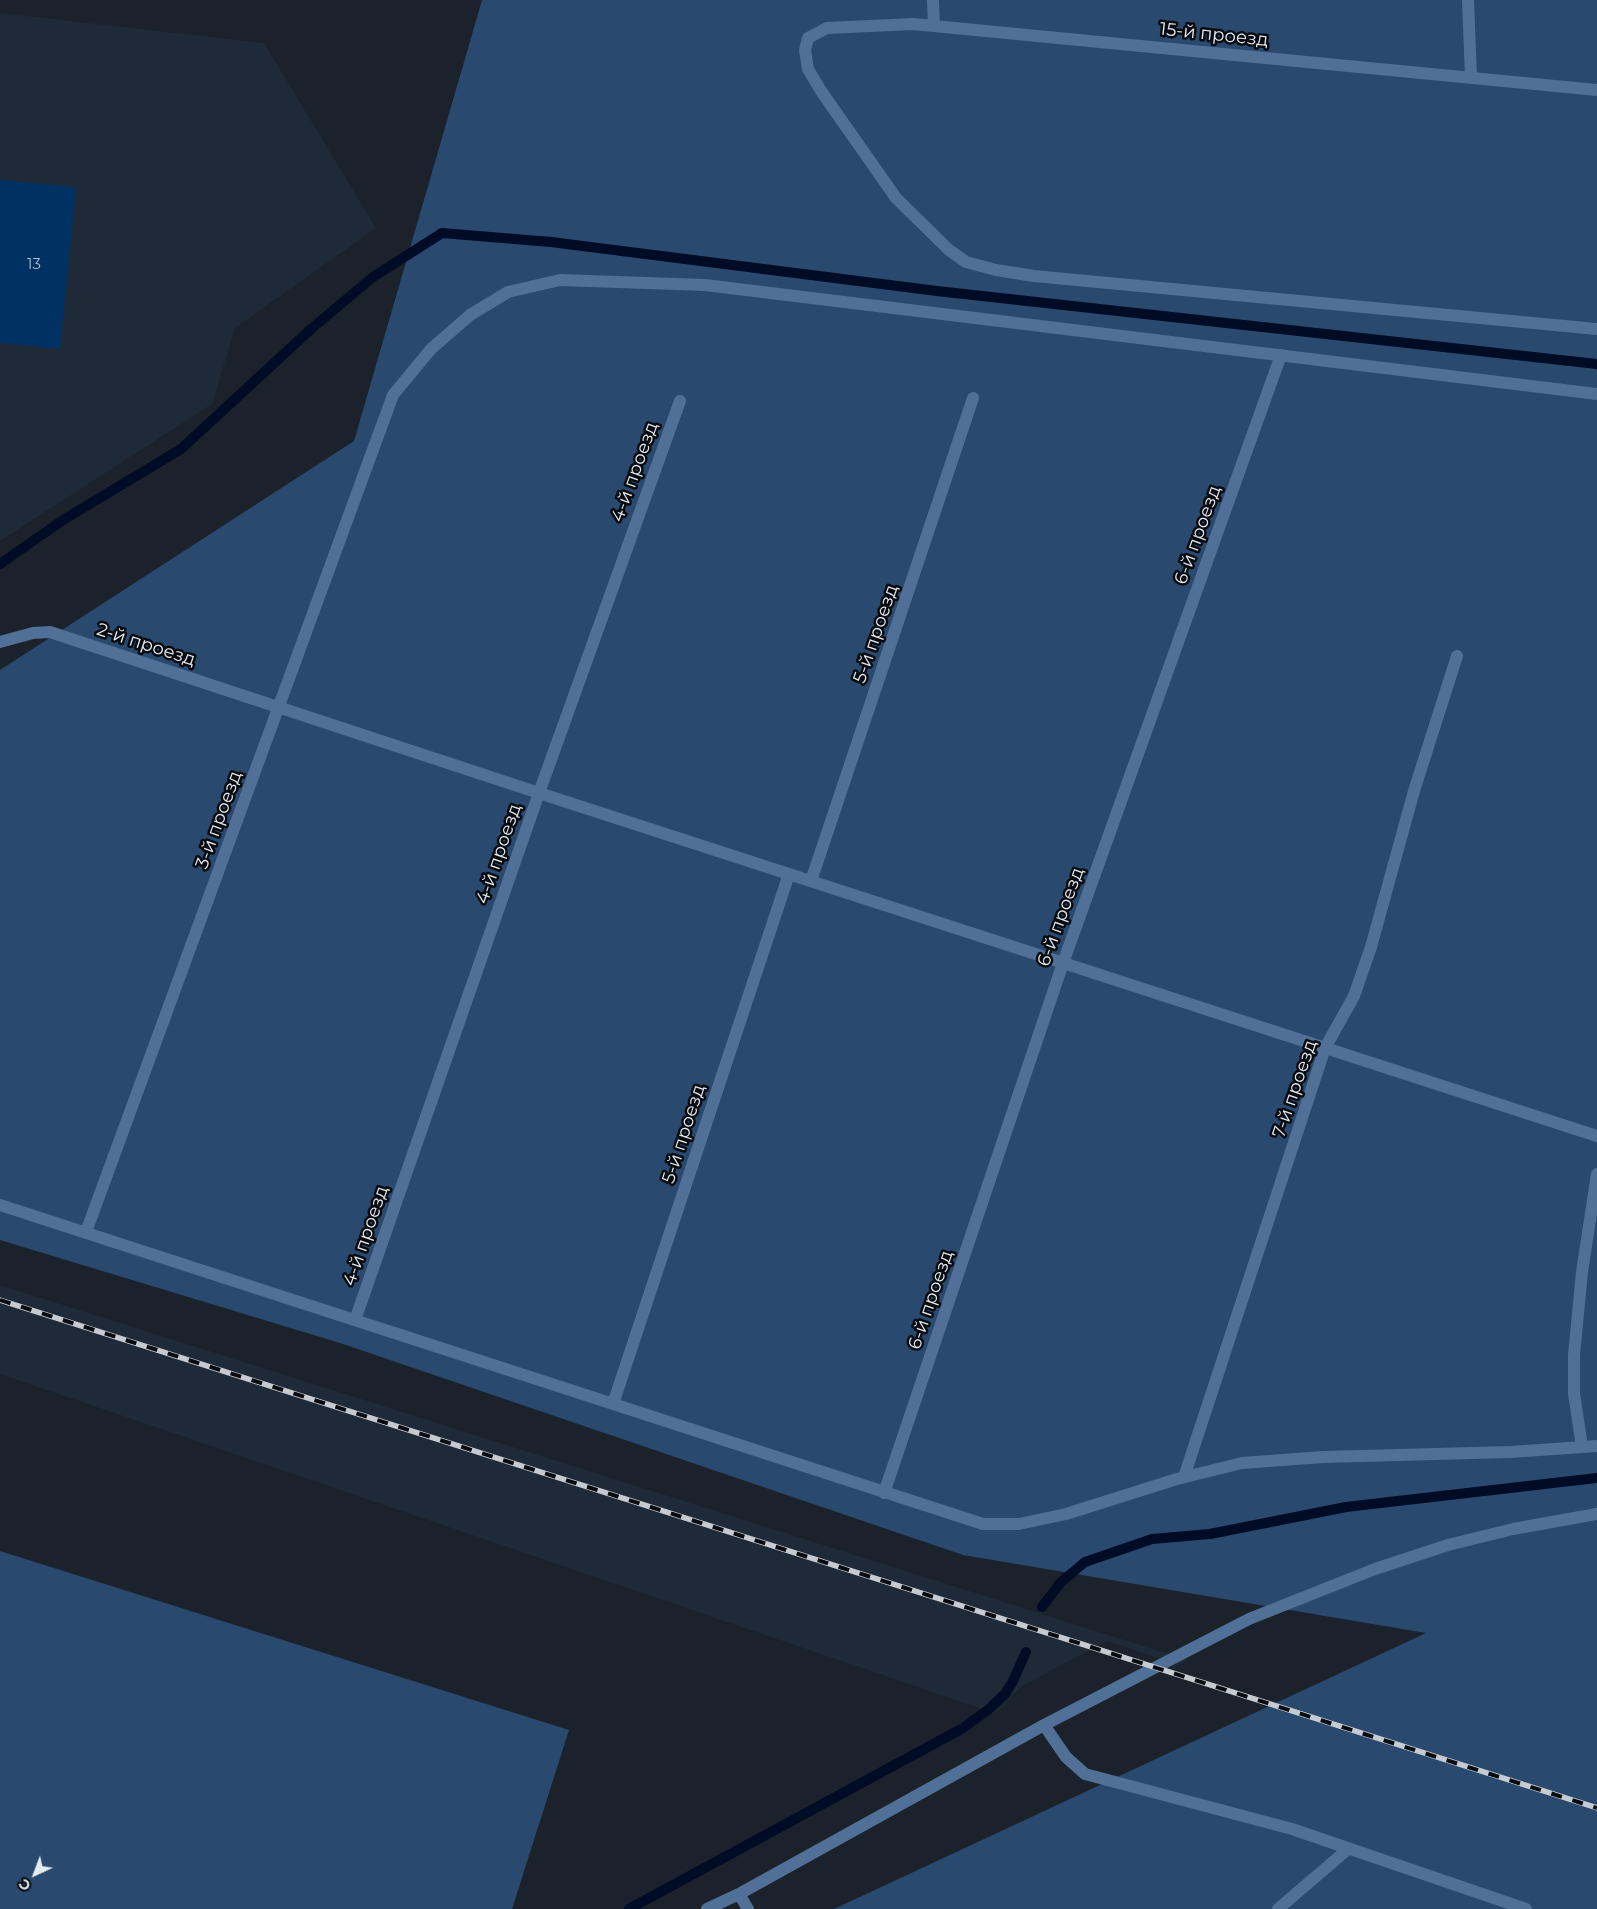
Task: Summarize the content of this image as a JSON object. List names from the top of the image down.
{
  "streets": {
    "street": [
      "15-й проезд",
      "4-й проезд",
      "6-й проезд",
      "5-й проезд",
      "2-й проезд",
      "3-й проезд",
      "7-й проезд"
    ]
  },
  "crossings": [
    ["4-й проезд", "2-й проезд"],
    ["6-й проезд", "2-й проезд"],
    ["6-й проезд", "3-й проезд"],
    ["5-й проезд", "2-й проезд"],
    ["2-й проезд", "3-й проезд"],
    ["2-й проезд", "7-й проезд"]
  ],
  "house_numbers": ["13"],
  "north": "bottom left"
}
